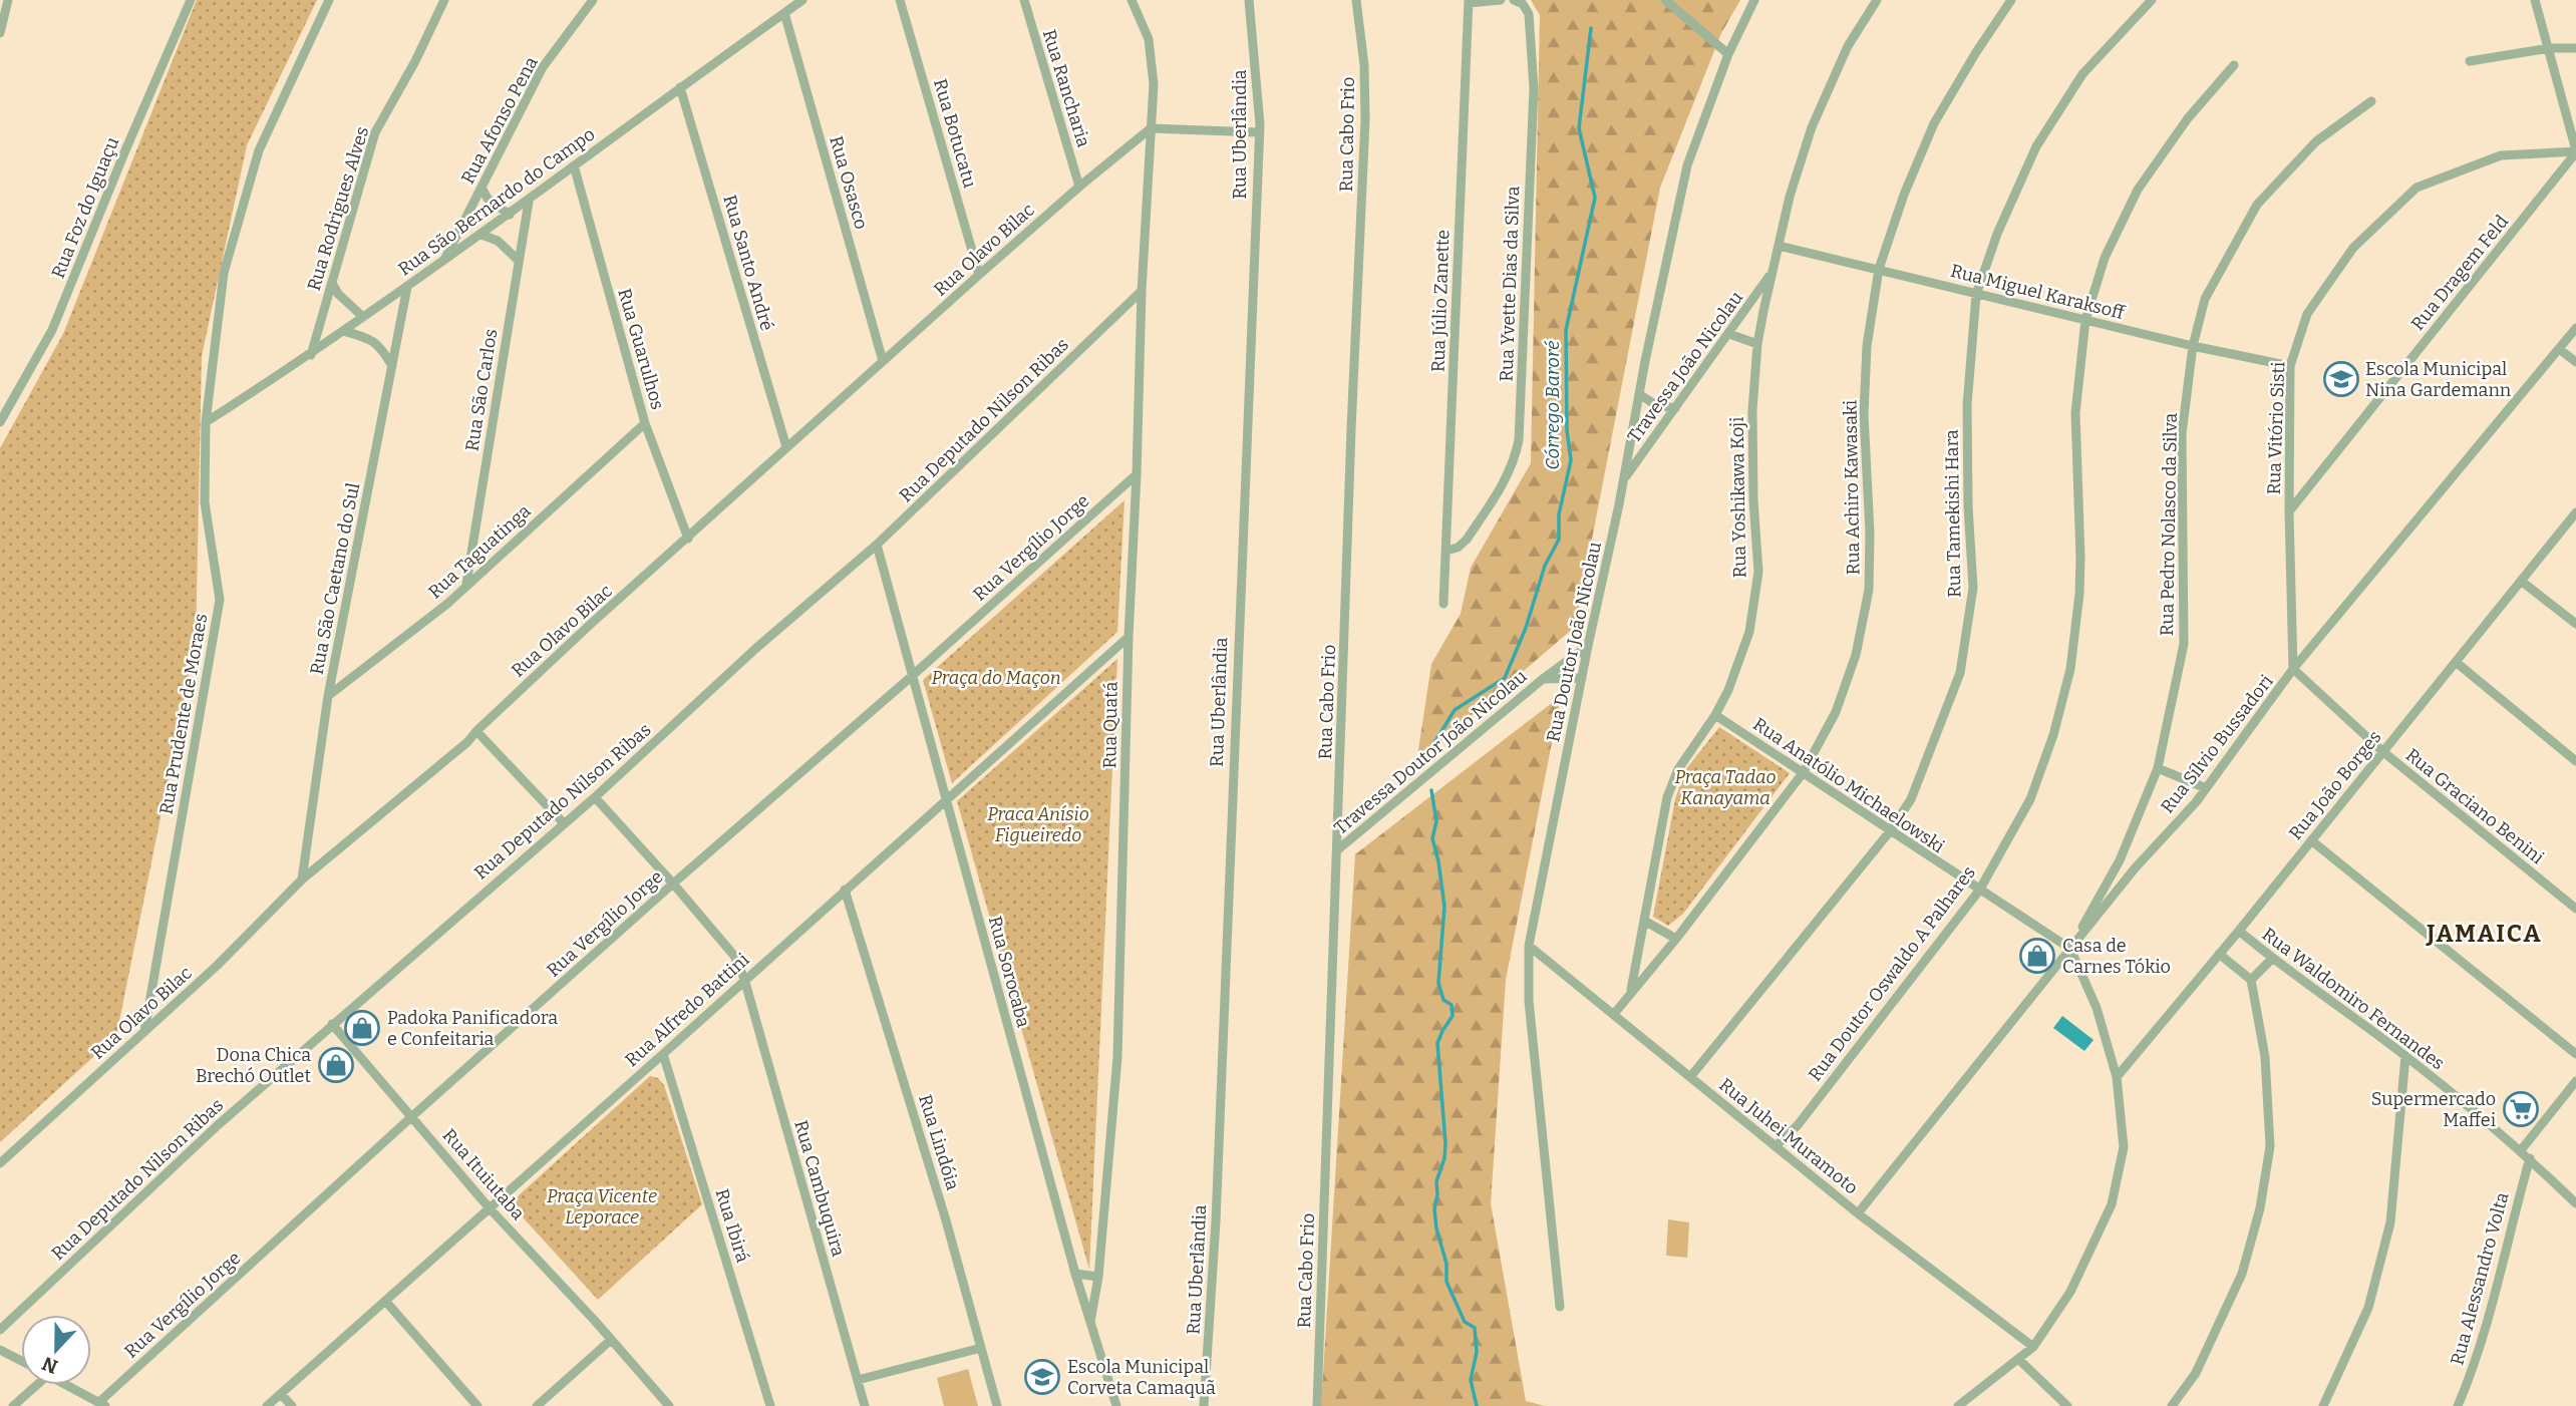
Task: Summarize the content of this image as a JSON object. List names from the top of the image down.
{
  "streets": {
    "street": [
      "Rua Rancharia",
      "Rua Afonso Pena",
      "Rua Botucatu",
      "Rua Uberlândia",
      "Rua Cabo Frio",
      "Rua Osasco",
      "Rua São Bernardo do Campo",
      "Rua Foz do Iguaçu",
      "Rua Rodrigues Alves",
      "Rua Olavo Bilac",
      "Rua Santo André",
      "Rua Dragem Feld",
      "Rua Yvette Dias da Silva",
      "Rua Miguel Karaksoff",
      "Rua Júlio Zanette",
      "Rua Guarulhos",
      "Travessa João Nicolau",
      "Rua São Carlos",
      "Rua Deputado Nilson Ribas",
      "Rua Vitório Sisti",
      "Rua Achiro Kawasaki",
      "Rua Yoshikawa Koji",
      "Rua Tamekishi Hara",
      "Rua Pedro Nolasco da Silva",
      "Rua Vergílio Jorge",
      "Rua Taguatinga",
      "Rua São Caetano do Sul",
      "Rua Doutor João Nicolau",
      "Rua Prudente de Moraes",
      "Rua Quatá",
      "Rua Sílvio Bussadori",
      "Travessa Doutor João Nicolau",
      "Rua Anatólio Michaelowski",
      "Rua João Borges",
      "Rua Graciano Benini",
      "Rua Sorocaba",
      "Rua Doutor Oswaldo A Palhares",
      "Rua Waldomiro Fernandes",
      "Rua Alfredo Battini",
      "Rua Juhei Muramoto",
      "Rua Lindóia",
      "Rua Ituiutaba",
      "Rua Cambuquira",
      "Rua Ibirá",
      "Rua Alessandro Volta"
    ]
  },
  "crossings": [
    ["Rua Rancharia", "Rua Olavo Bilac"],
    ["Rua Afonso Pena", "Rua São Bernardo do Campo"],
    ["Rua Botucatu", "Rua Olavo Bilac"],
    ["Rua Cabo Frio", "Travessa Doutor João Nicolau"],
    ["Rua Osasco", "Rua São Bernardo do Campo"],
    ["Rua Osasco", "Rua Olavo Bilac"],
    ["Rua São Bernardo do Campo", "Rua Rodrigues Alves"],
    ["Rua São Bernardo do Campo", "Rua Santo André"],
    ["Rua São Bernardo do Campo", "Rua Guarulhos"],
    ["Rua São Bernardo do Campo", "Rua São Carlos"],
    ["Rua São Bernardo do Campo", "Rua São Caetano do Sul"],
    ["Rua São Bernardo do Campo", "Rua Prudente de Moraes"],
    ["Rua Olavo Bilac", "Rua Santo André"],
    ["Rua Olavo Bilac", "Rua Guarulhos"],
    ["Rua Olavo Bilac", "Rua São Caetano do Sul"],
    ["Rua Olavo Bilac", "Rua Prudente de Moraes"],
    ["Rua Olavo Bilac", "Rua Quatá"],
    ["Rua Dragem Feld", "Rua Vitório Sisti"],
    ["Rua Yvette Dias da Silva", "Rua Júlio Zanette"],
    ["Rua Miguel Karaksoff", "Rua Vitório Sisti"],
    ["Rua Miguel Karaksoff", "Rua Achiro Kawasaki"],
    ["Rua Miguel Karaksoff", "Rua Yoshikawa Koji"],
    ["Rua Miguel Karaksoff", "Rua Tamekishi Hara"],
    ["Rua Miguel Karaksoff", "Rua Pedro Nolasco da Silva"],
    ["Rua Miguel Karaksoff", "Rua Doutor Oswaldo A Palhares"],
    ["Rua Guarulhos", "Rua Taguatinga"],
    ["Travessa João Nicolau", "Rua Yoshikawa Koji"],
    ["Travessa João Nicolau", "Rua Doutor João Nicolau"],
    ["Rua São Carlos", "Rua Taguatinga"],
    ["Rua Deputado Nilson Ribas", "Rua Quatá"],
    ["Rua Deputado Nilson Ribas", "Rua Sorocaba"],
    ["Rua Deputado Nilson Ribas", "Rua Ituiutaba"],
    ["Rua Deputado Nilson Ribas", "Rua Cambuquira"],
    ["Rua Vitório Sisti", "Rua Sílvio Bussadori"],
    ["Rua Vitório Sisti", "Rua Graciano Benini"],
    ["Rua Achiro Kawasaki", "Rua Yoshikawa Koji"],
    ["Rua Achiro Kawasaki", "Rua Anatólio Michaelowski"],
    ["Rua Achiro Kawasaki", "Rua Juhei Muramoto"],
    ["Rua Yoshikawa Koji", "Rua Anatólio Michaelowski"],
    ["Rua Tamekishi Hara", "Rua Anatólio Michaelowski"],
    ["Rua Tamekishi Hara", "Rua Juhei Muramoto"],
    ["Rua Pedro Nolasco da Silva", "Rua Sílvio Bussadori"],
    ["Rua Pedro Nolasco da Silva", "Rua Anatólio Michaelowski"],
    ["Rua Vergílio Jorge", "Rua Quatá"],
    ["Rua Vergílio Jorge", "Rua Sorocaba"],
    ["Rua Vergílio Jorge", "Rua Ituiutaba"],
    ["Rua Vergílio Jorge", "Rua Cambuquira"],
    ["Rua Taguatinga", "Rua São Caetano do Sul"],
    ["Rua Doutor João Nicolau", "Travessa Doutor João Nicolau"],
    ["Rua Doutor João Nicolau", "Rua Juhei Muramoto"],
    ["Rua Quatá", "Rua Sorocaba"],
    ["Rua Quatá", "Rua Alfredo Battini"],
    ["Rua Sílvio Bussadori", "Rua Anatólio Michaelowski"],
    ["Rua Sílvio Bussadori", "Rua Graciano Benini"],
    ["Rua Sílvio Bussadori", "Rua Juhei Muramoto"],
    ["Rua Anatólio Michaelowski", "Rua Doutor Oswaldo A Palhares"],
    ["Rua João Borges", "Rua Graciano Benini"],
    ["Rua João Borges", "Rua Waldomiro Fernandes"],
    ["Rua Sorocaba", "Rua Alfredo Battini"],
    ["Rua Doutor Oswaldo A Palhares", "Rua Juhei Muramoto"],
    ["Rua Waldomiro Fernandes", "Rua Alessandro Volta"],
    ["Rua Alfredo Battini", "Rua Lindóia"],
    ["Rua Alfredo Battini", "Rua Ituiutaba"],
    ["Rua Alfredo Battini", "Rua Cambuquira"],
    ["Rua Alfredo Battini", "Rua Ibirá"]
  ],
  "districts": ["JAMAICA"],
  "water": ["Córrego Baroré"],
  "parks": [
    "Praça do Maçon",
    "Praça Tadao Kanayama",
    "Praca Anísio Figueiredo",
    "Praça Vicente Leporace"
  ],
  "places": {
    "school or university": ["Escola Municipal Nina Gardemann", "Escola Municipal Corveta Camaquã"],
    "shop": ["Casa de Carnes Tókio", "Padoka Panificadora e Confeitaria", "Dona Chica Brechó Outlet"],
    "supermarket": ["Supermercado Maffei"]
  },
  "north": "bottom"
}
